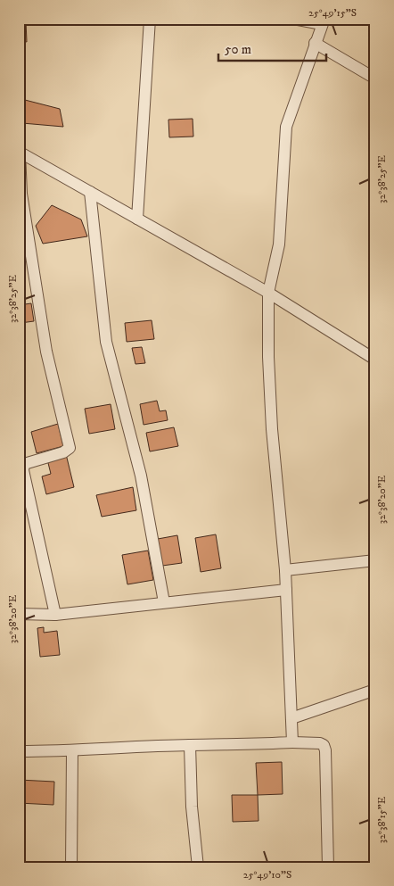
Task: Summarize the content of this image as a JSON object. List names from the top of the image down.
{
  "scale_bar": "50 m",
  "coordinates": [
    "25°49'15\"S",
    "32°38'25\"E",
    "32°38'20\"E",
    "32°38'15\"E",
    "25°49'10\"S"
  ]
}
